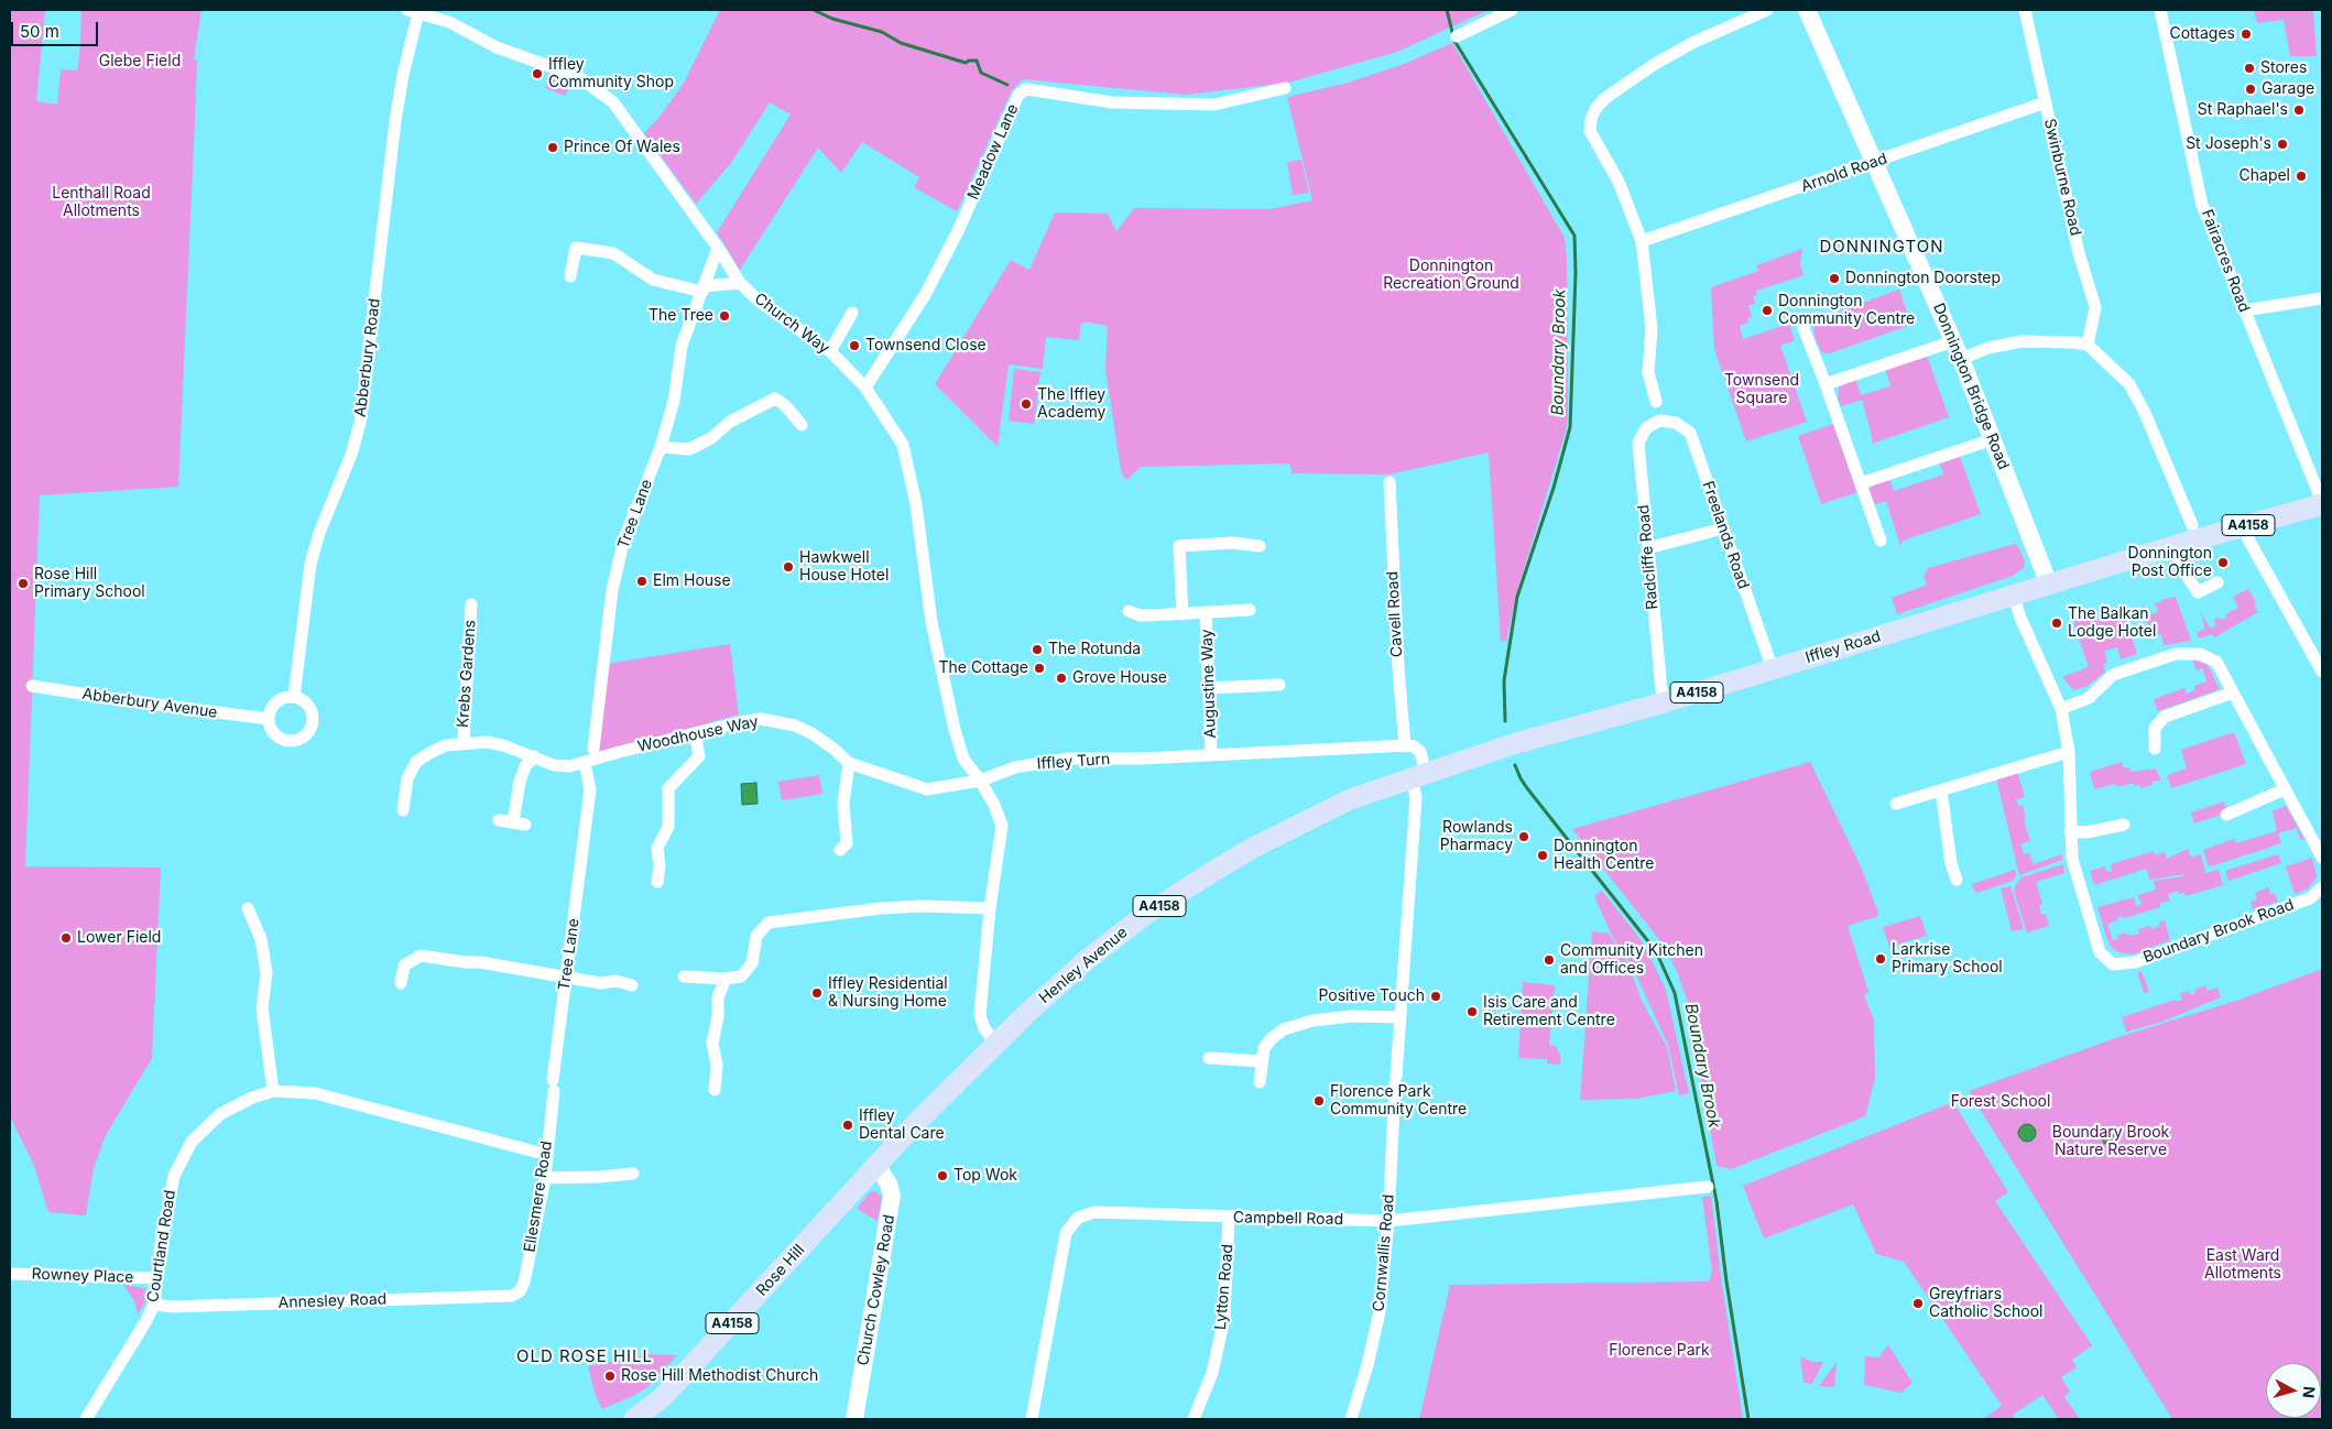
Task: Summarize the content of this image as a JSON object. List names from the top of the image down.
{
  "streets": {
    "main road": [
      "Donnington Bridge Road",
      "A4158",
      "Iffley Road",
      "Henley Avenue",
      "Rose Hill",
      "Church Cowley Road"
    ],
    "street": [
      "Meadow Lane",
      "Arnold Road",
      "Swinburne Road",
      "Fairacres Road",
      "Church Way",
      "Abberbury Road",
      "Tree Lane",
      "Freelands Road",
      "Radcliffe Road",
      "Cavell Road",
      "Krebs Gardens",
      "Augustine Way",
      "Abberbury Avenue",
      "Woodhouse Way",
      "Iffley Turn",
      "Boundary Brook Road",
      "Ellesmere Road",
      "Campbell Road",
      "Courtland Road",
      "Cornwallis Road",
      "Rowney Place",
      "Lytton Road",
      "Annesley Road"
    ]
  },
  "crossings": [
    ["Meadow Lane", "Church Way"],
    ["Arnold Road", "Swinburne Road"],
    ["Arnold Road", "Donnington Bridge Road"],
    ["Fairacres Road", "Iffley Road"],
    ["Church Way", "Abberbury Road"],
    ["Church Way", "Tree Lane"],
    ["Church Way", "Woodhouse Way"],
    ["Church Way", "Iffley Turn"],
    ["Abberbury Road", "Abberbury Avenue"],
    ["Donnington Bridge Road", "Iffley Road"],
    ["Tree Lane", "Woodhouse Way"],
    ["Tree Lane", "Ellesmere Road"],
    ["Freelands Road", "Radcliffe Road"],
    ["Freelands Road", "Iffley Road"],
    ["Radcliffe Road", "Iffley Road"],
    ["Cavell Road", "Iffley Turn"],
    ["Iffley Road", "Boundary Brook Road"],
    ["Iffley Road", "Henley Avenue"],
    ["Krebs Gardens", "Woodhouse Way"],
    ["Augustine Way", "Iffley Turn"],
    ["Woodhouse Way", "Iffley Turn"],
    ["Henley Avenue", "Cornwallis Road"],
    ["Henley Avenue", "Rose Hill"],
    ["Henley Avenue", "Church Cowley Road"],
    ["Ellesmere Road", "Courtland Road"],
    ["Ellesmere Road", "Annesley Road"],
    ["Campbell Road", "Cornwallis Road"],
    ["Campbell Road", "Lytton Road"],
    ["Courtland Road", "Rowney Place"],
    ["Courtland Road", "Annesley Road"],
    ["Rose Hill", "Church Cowley Road"]
  ],
  "districts": ["DONNINGTON", "OLD ROSE HILL"],
  "water": ["Boundary Brook"],
  "parks": [
    "Glebe Field",
    "Lenthall Road Allotments",
    "Donnington Recreation Ground",
    "Townsend Square",
    "Forest School",
    "Boundary Brook Nature Reserve",
    "East Ward Allotments",
    "Florence Park"
  ],
  "places": [
    "Cottages",
    "Stores",
    "Iffley Community Shop",
    "Garage",
    "St Raphael's",
    "St Joseph's",
    "Prince Of Wales",
    "Chapel",
    "Donnington Doorstep",
    "Donnington Community Centre",
    "The Tree",
    "Townsend Close",
    "The Iffley Academy",
    "Donnington Post Office",
    "Hawkwell House Hotel",
    "Elm House",
    "Rose Hill Primary School",
    "The Balkan Lodge Hotel",
    "The Rotunda",
    "The Cottage",
    "Grove House",
    "Rowlands Pharmacy",
    "Donnington Health Centre",
    "Lower Field",
    "Larkrise Primary School",
    "Community Kitchen and Offices",
    "Iffley Residential & Nursing Home",
    "Positive Touch",
    "Isis Care and Retirement Centre",
    "Florence Park Community Centre",
    "Iffley Dental Care",
    "Top Wok",
    "Greyfriars Catholic School",
    "Rose Hill Methodist Church"
  ],
  "scale_bar": "50 m",
  "north": "right"
}
